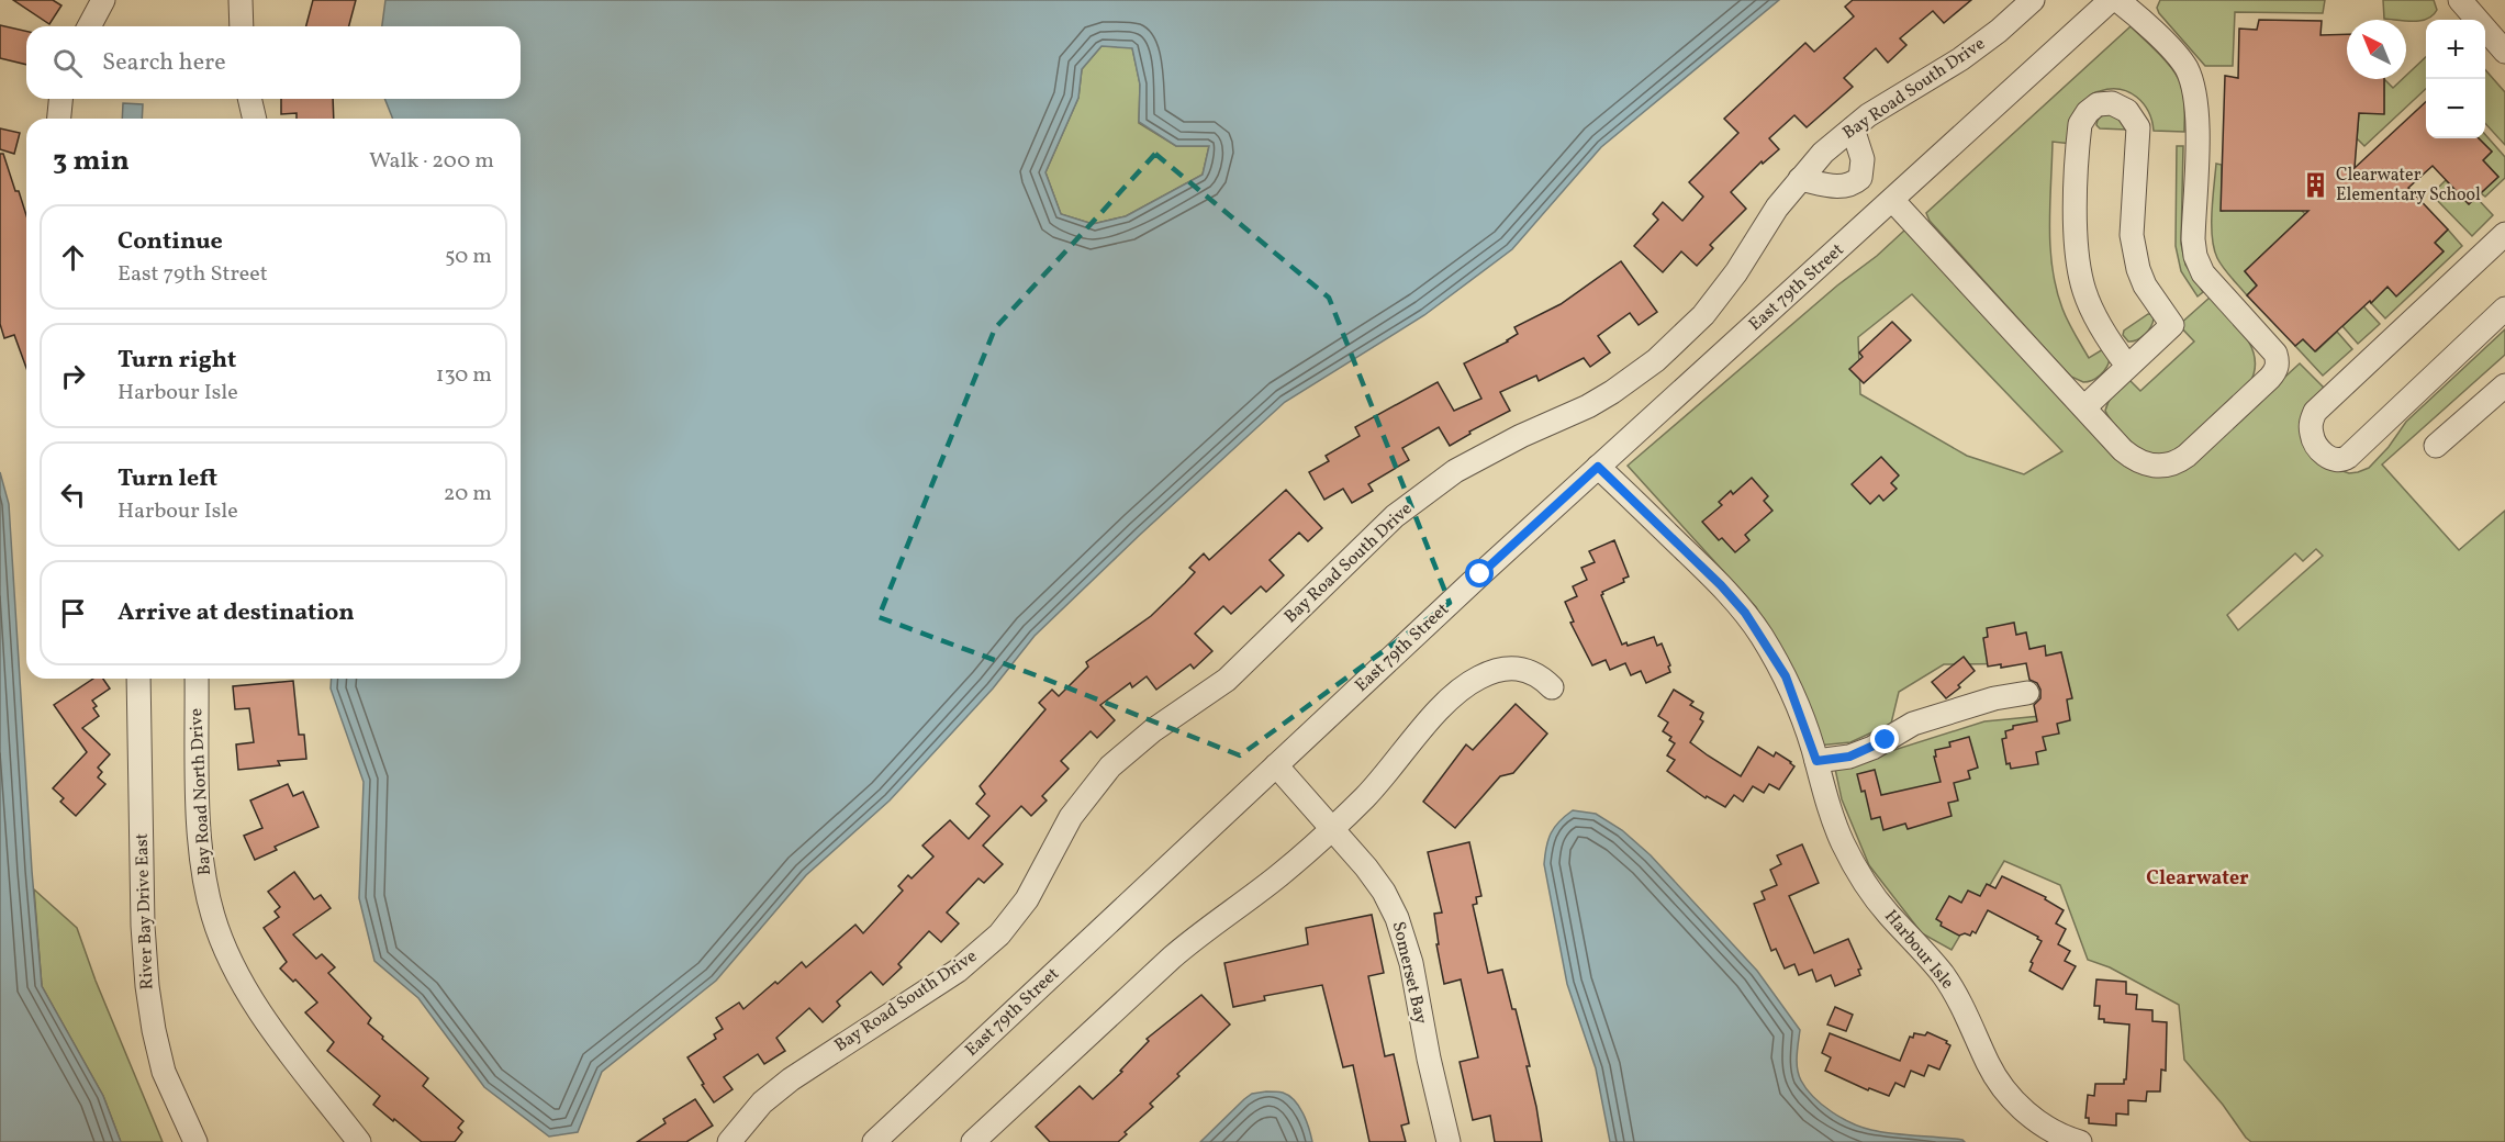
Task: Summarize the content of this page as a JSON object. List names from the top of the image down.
{
  "streets": {
    "street": [
      "Bay Road South Drive",
      "East 79th Street",
      "Bay Road North Drive",
      "River Bay Drive East",
      "Harbour Isle",
      "Somerset Bay"
    ]
  },
  "crossings": [
    ["East 79th Street", "Harbour Isle"],
    ["East 79th Street", "Somerset Bay"]
  ],
  "districts": ["Clearwater"],
  "places": {
    "building": ["Clearwater Elementary School"]
  },
  "north": "top left",
  "page": {
    "map_buttons": ["+", "−"],
    "search": "Search here",
    "heading": ["3 min", "Walk · 200 m"],
    "list": [
      ["Continue", "East 79th Street", "50 m"],
      ["Turn right", "Harbour Isle", "130 m"],
      ["Turn left", "Harbour Isle", "20 m"],
      "Arrive at destination"
    ]
  }
}
